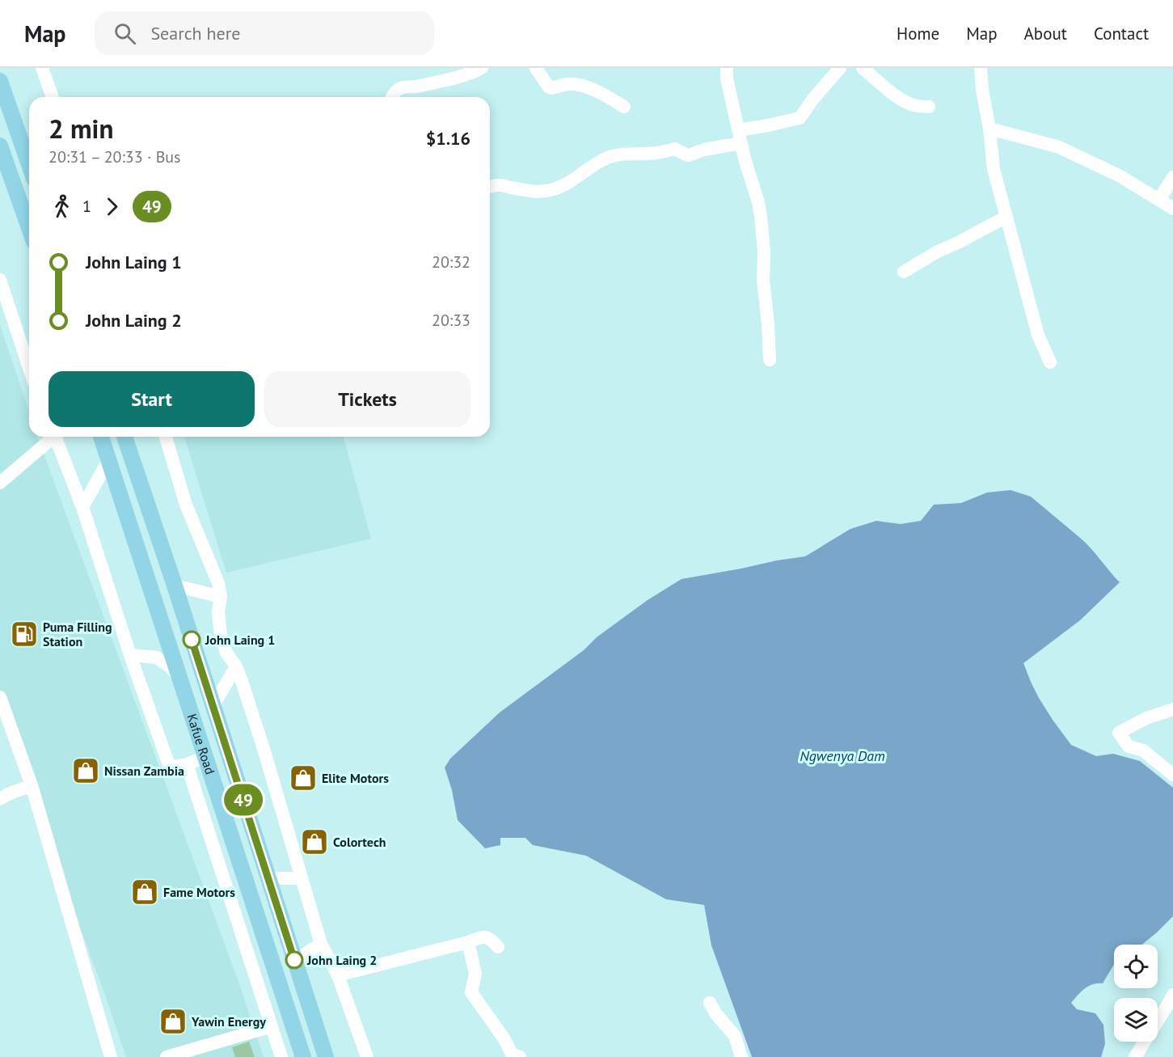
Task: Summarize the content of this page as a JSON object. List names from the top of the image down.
{
  "streets": {
    "main road": ["Kafue Road"]
  },
  "water": ["Ngwenya Dam"],
  "places": {
    "fuel station": ["Puma Filling Station"],
    "other": ["John Laing 1", "John Laing 2"],
    "shop": [
      "Nissan Zambia",
      "Elite Motors",
      "Colortech",
      "Fame Motors",
      "Yawin Energy"
    ]
  },
  "lines": ["bus line 49"],
  "page": {
    "header": "Map",
    "search": "Search here",
    "nav": [
      "Home",
      "Map",
      "About",
      "Contact"
    ],
    "on_map": "49",
    "heading": ["2 min", "20:31 – 20:33 · Bus", "$1.16"],
    "legs": ["1", "49"],
    "list": [
      {
        "name": "John Laing 1",
        "value": "20:32"
      },
      {
        "name": "John Laing 2",
        "value": "20:33"
      }
    ],
    "buttons": ["Start", "Tickets"]
  }
}
